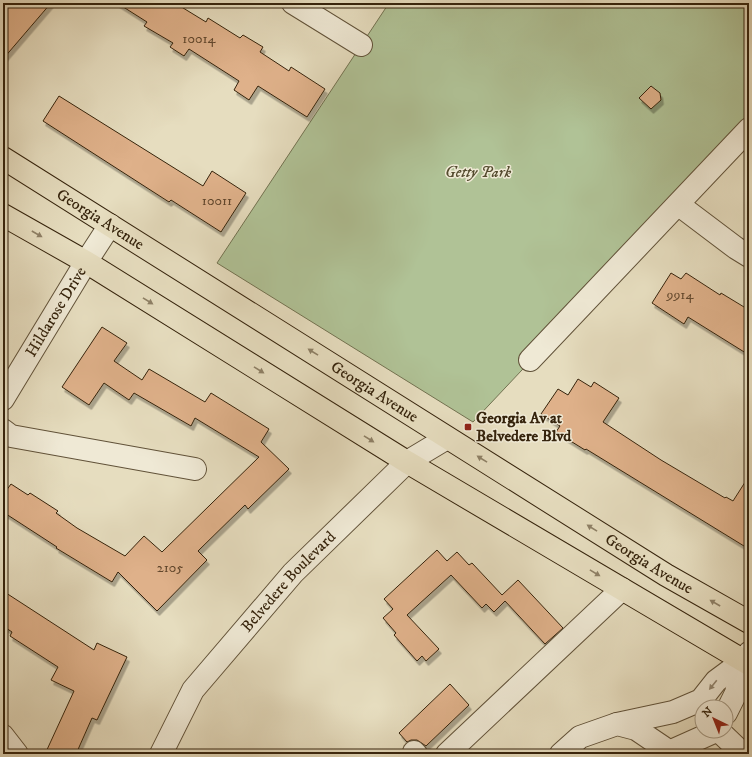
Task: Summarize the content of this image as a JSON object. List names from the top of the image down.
{
  "streets": {
    "main road": ["Georgia Avenue"],
    "street": ["Hildarose Drive", "Belvedere Boulevard"]
  },
  "crossings": [
    ["Georgia Avenue", "Hildarose Drive"],
    ["Georgia Avenue", "Belvedere Boulevard"]
  ],
  "parks": ["Getty Park"],
  "places": {
    "transit": ["Georgia Av at Belvedere Blvd"]
  },
  "house_numbers": [
    "10014",
    "10011",
    "9914",
    "2105"
  ],
  "north": "top left"
}
